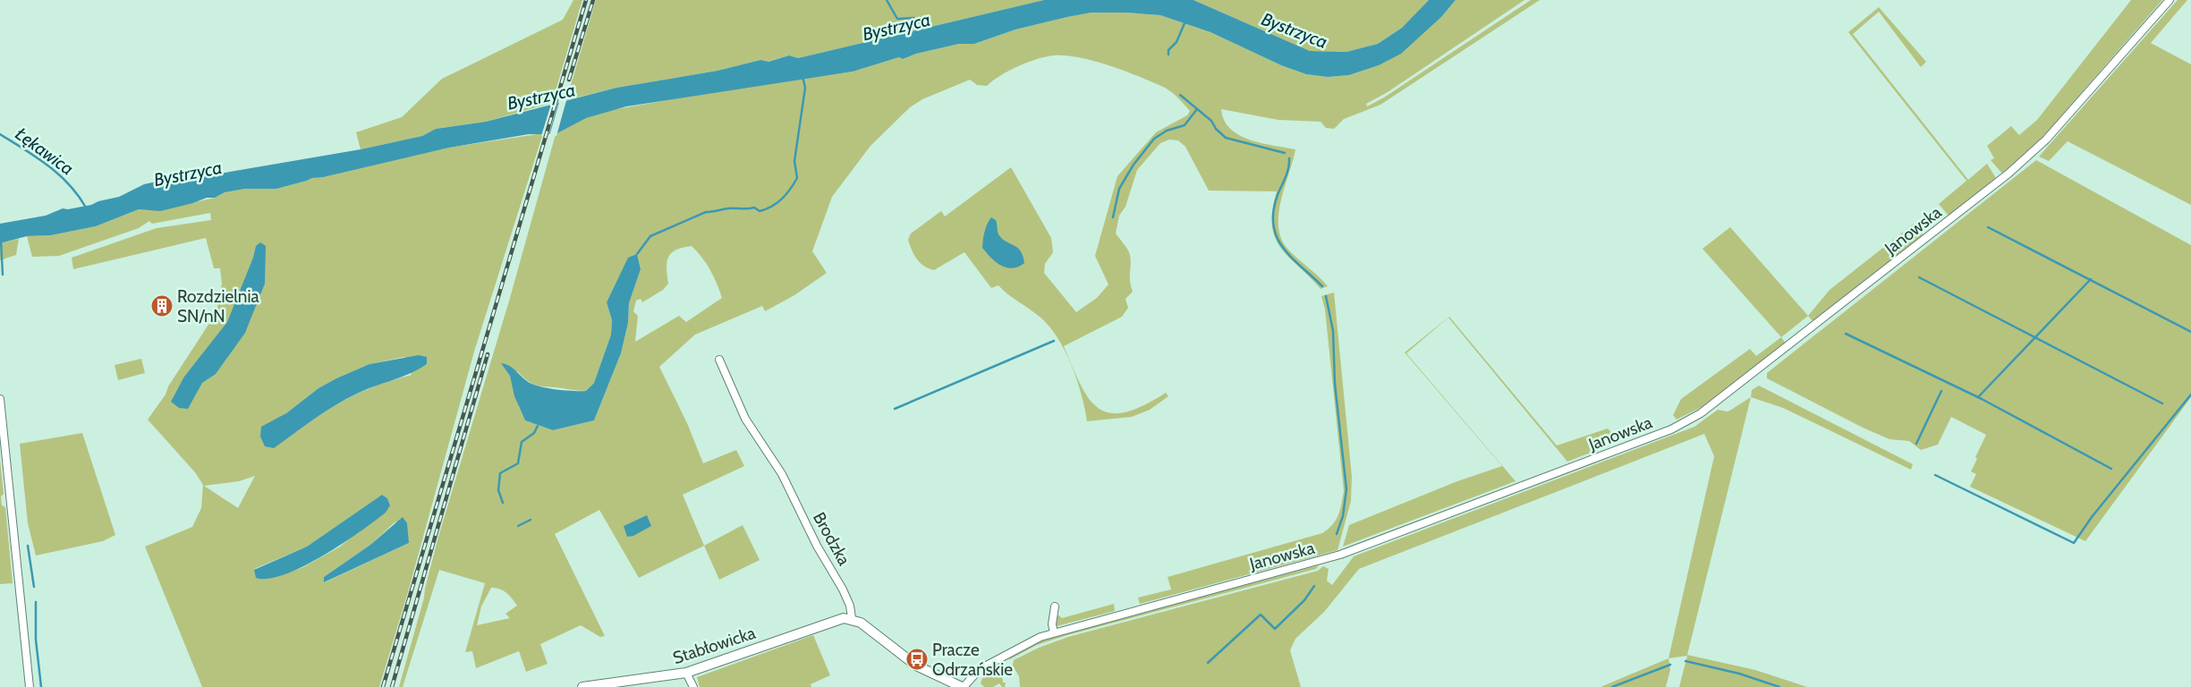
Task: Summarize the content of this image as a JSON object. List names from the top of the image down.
{
  "streets": {
    "street": ["Janowska", "Brodzka", "Stabłowicka"]
  },
  "crossings": [
    ["Brodzka", "Stabłowicka"]
  ],
  "water": ["Bystrzyca", "Łękawica"],
  "places": {
    "building": ["Rozdzielnia SN/nN"],
    "bus stop": ["Pracze Odrzańskie"]
  }
}
